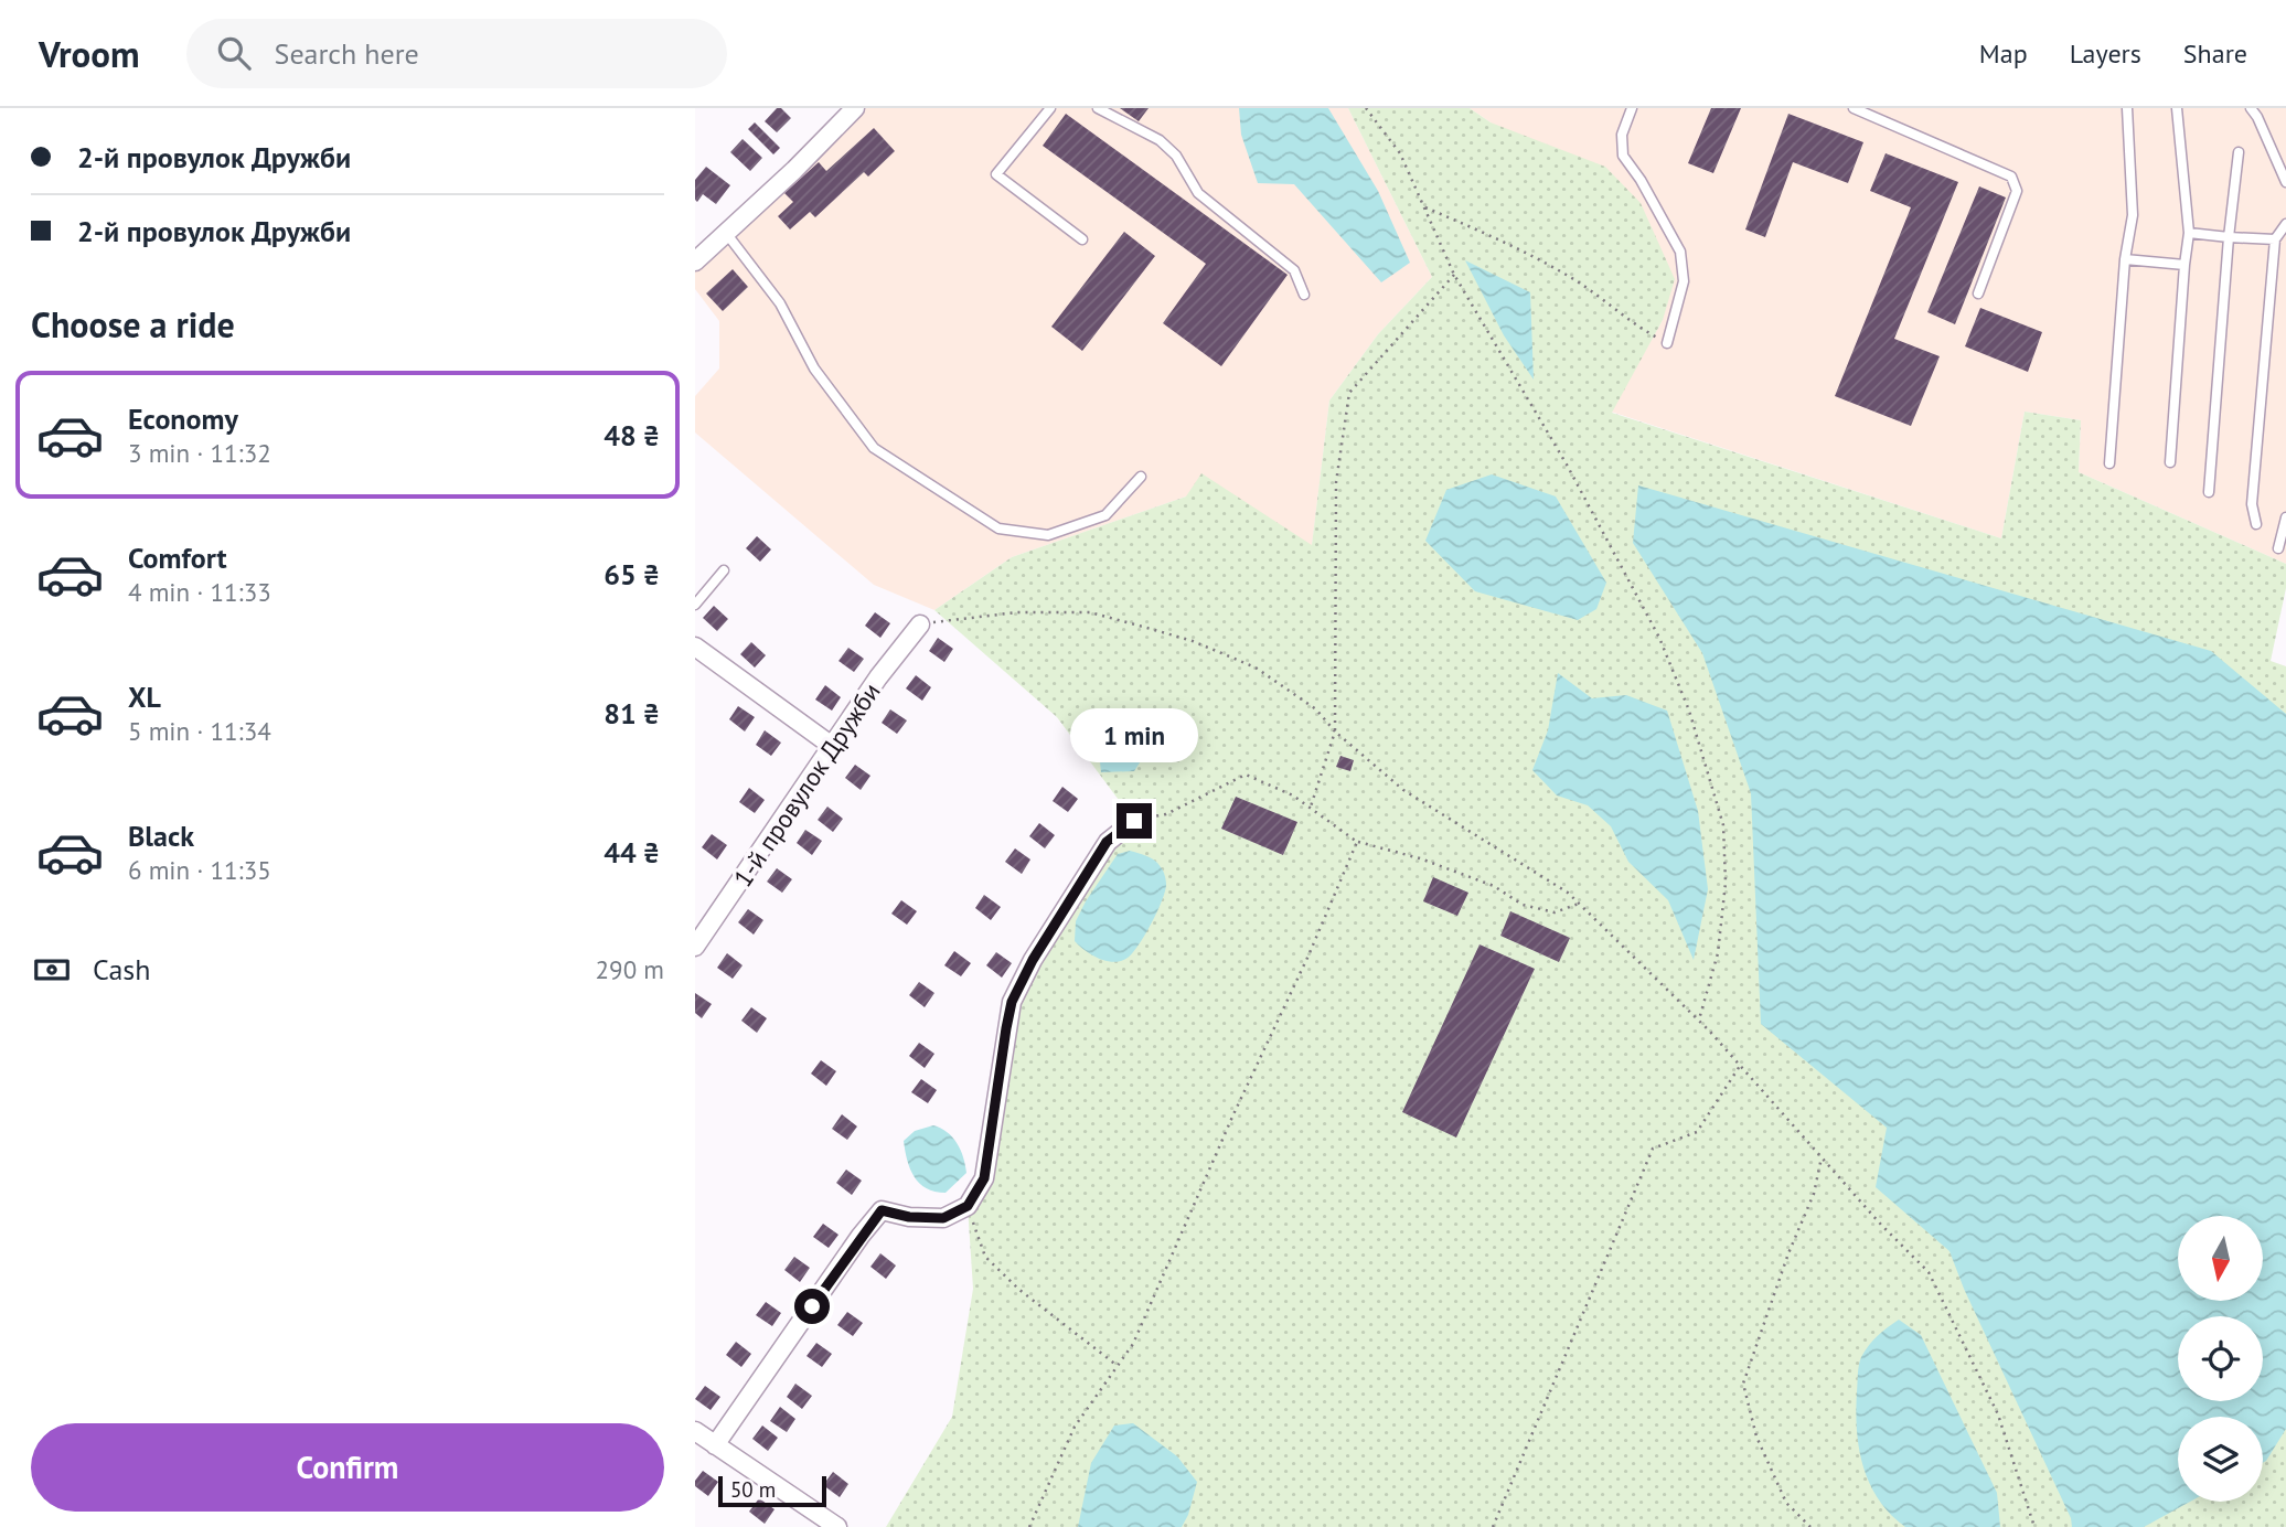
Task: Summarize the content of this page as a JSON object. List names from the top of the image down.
{
  "streets": {
    "street": ["1-й провулок Дружби"]
  },
  "scale_bar": "50 m",
  "north": "bottom",
  "page": {
    "header": "Vroom",
    "search": "Search here",
    "nav": ["Map", "Layers", "Share"],
    "banner": ["2-й провулок Дружби", "2-й провулок Дружби"],
    "heading": "Choose a ride",
    "list": [
      {
        "name": "Economy",
        "note": "3 min · 11:32",
        "value": "48 ₴"
      },
      {
        "name": "Comfort",
        "note": "4 min · 11:33",
        "value": "65 ₴"
      },
      {
        "name": "XL",
        "note": "5 min · 11:34",
        "value": "81 ₴"
      },
      {
        "name": "Black",
        "note": "6 min · 11:35",
        "value": "44 ₴"
      }
    ],
    "bubble": "1 min",
    "pay": ["Cash", "290 m"],
    "buttons": "Confirm",
    "scale": "50 m"
  }
}
